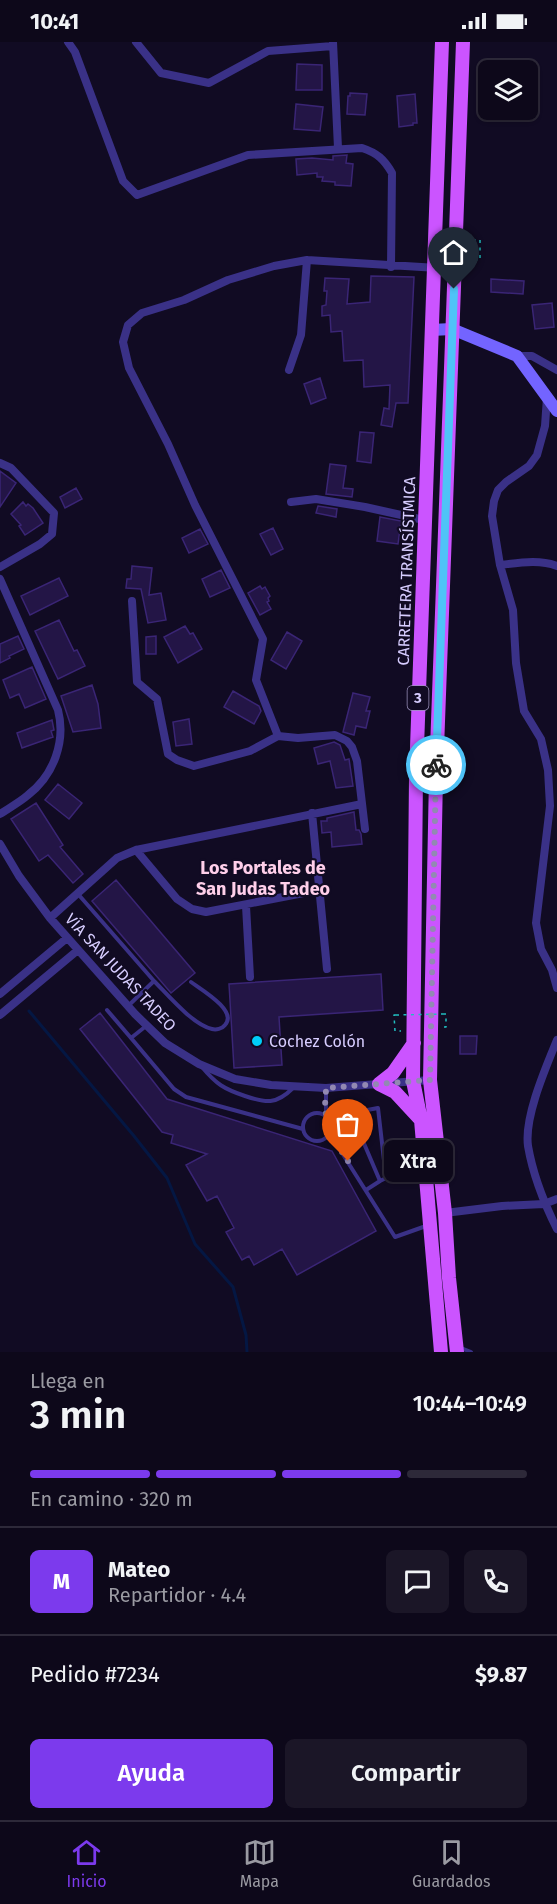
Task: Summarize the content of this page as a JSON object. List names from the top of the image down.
{
  "streets": {
    "main road": ["CARRETERA TRANSÍSTMICA", "3"],
    "street": ["VÍA SAN JUDAS TADEO"]
  },
  "crossings": [
    ["CARRETERA TRANSÍSTMICA", "VÍA SAN JUDAS TADEO"],
    ["3", "VÍA SAN JUDAS TADEO"]
  ],
  "districts": ["Los Portales de San Judas Tadeo"],
  "places": ["Cochez Colón", "Xtra"],
  "page": {
    "status": "10:41",
    "bubble": "Xtra",
    "heading": ["3 min", "Llega en", "10:44–10:49"],
    "panel": [
      "Mateo",
      "Repartidor · 4.4",
      "Pedido #7234",
      "$9.87"
    ],
    "bar": "En camino · 320 m",
    "round": "M",
    "buttons": ["Ayuda", "Compartir"],
    "tabs": ["Inicio", "Mapa", "Guardados"]
  }
}
